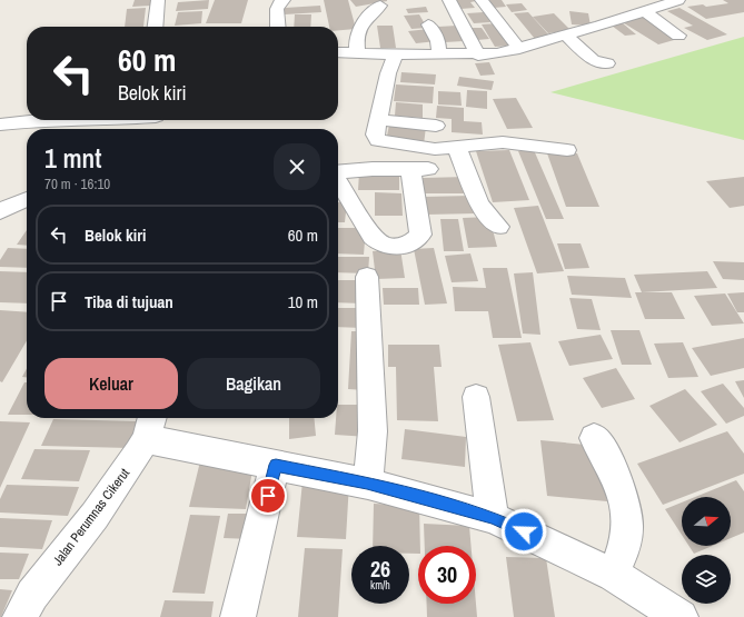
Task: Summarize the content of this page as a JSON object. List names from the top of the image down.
{
  "streets": {
    "street": ["Jalan Perumnas Cikerut"]
  },
  "north": "right",
  "page": {
    "turn": ["60 m", "Belok kiri"],
    "heading": ["1 mnt", "70 m · 16:10"],
    "list": [
      {
        "name": "Belok kiri",
        "value": "60 m"
      },
      {
        "name": "Tiba di tujuan",
        "value": "10 m"
      }
    ],
    "buttons": ["Keluar", "Bagikan"],
    "speed": "26 km/h",
    "limit": "30"
  }
}
